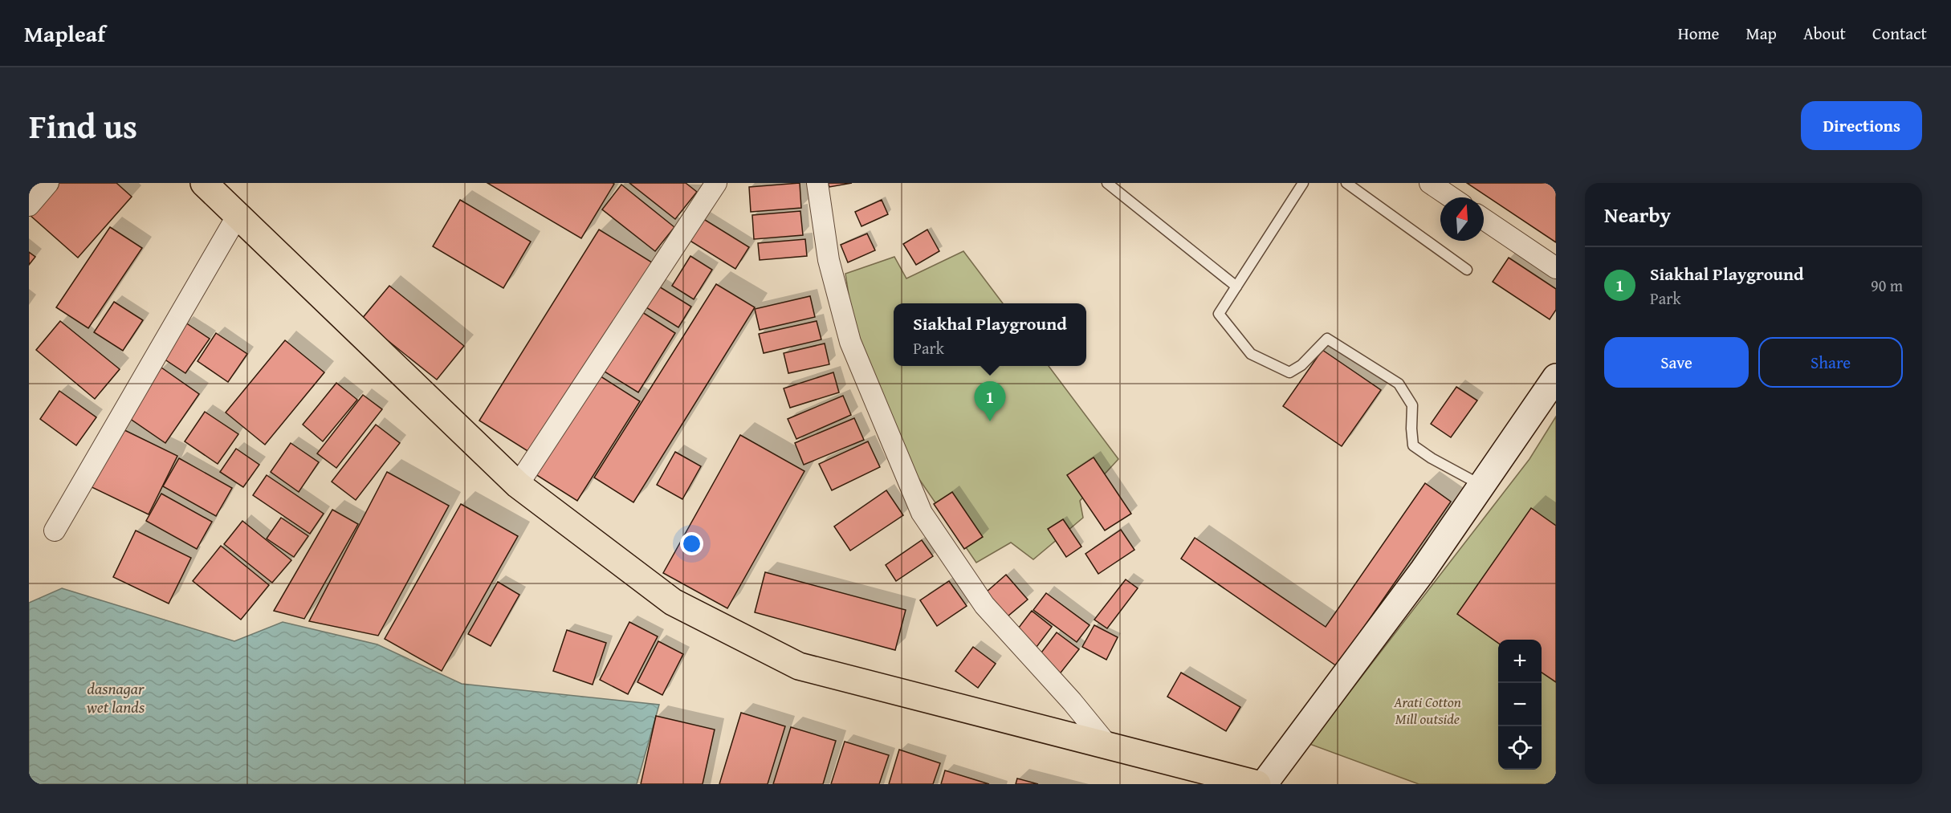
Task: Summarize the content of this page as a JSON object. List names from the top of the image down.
{
  "water": ["dasnagar wet lands"],
  "parks": ["Arati Cotton Mill outside"],
  "north": "top",
  "page": {
    "header": "Mapleaf",
    "nav": [
      "Home",
      "Map",
      "About",
      "Contact"
    ],
    "title": "Find us",
    "buttons": [
      "Directions",
      ["Save", "Share"]
    ],
    "heading": "Nearby",
    "list": [
      {
        "mark": "1",
        "name": "Siakhal Playground",
        "note": "Park",
        "value": "90 m"
      }
    ],
    "popup": ["Siakhal Playground", "Park"],
    "pins": "1",
    "map_buttons": ["+", "−"]
  }
}
